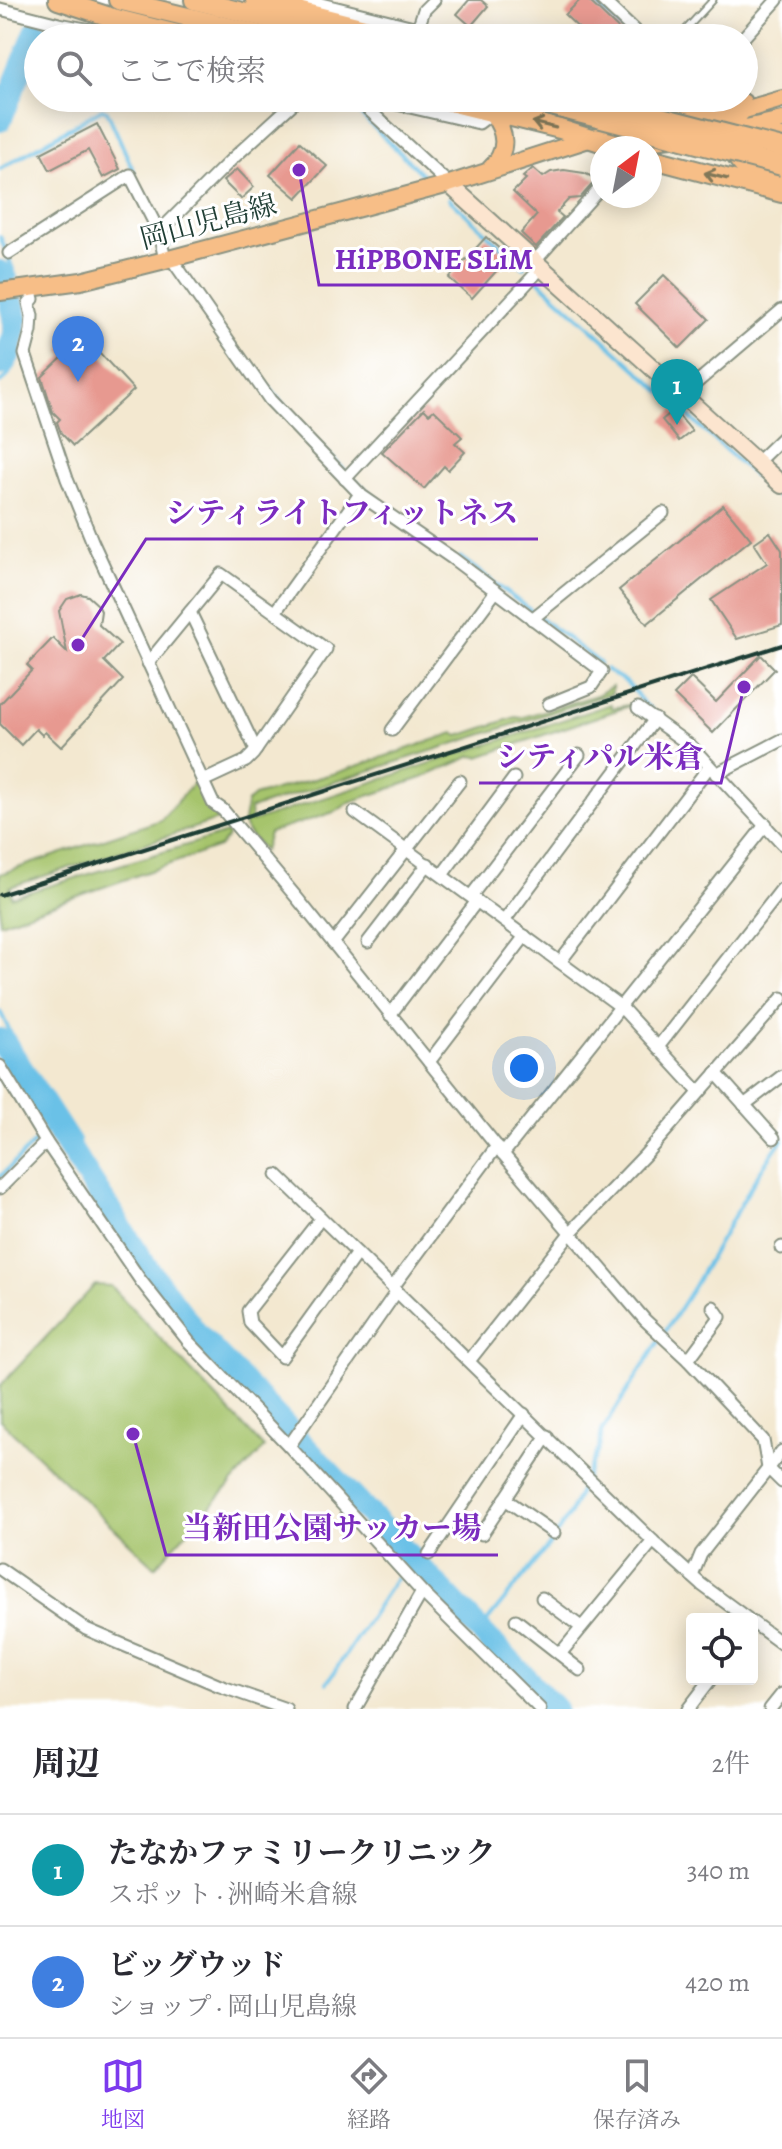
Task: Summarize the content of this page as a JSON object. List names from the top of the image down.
{
  "streets": {
    "main road": ["岡山児島線"]
  },
  "places": [
    "HiPBONE SLiM",
    "シティライトフィットネス",
    "シティパル米倉",
    "当新田公園サッカー場"
  ],
  "north": "top right",
  "page": {
    "search": "ここで検索",
    "pins": ["2", "1"],
    "heading": ["周辺", "2件"],
    "list": [
      {
        "mark": "1",
        "name": "たなかファミリークリニック",
        "note": "スポット · 洲崎米倉線",
        "value": "340 m"
      },
      {
        "mark": "2",
        "name": "ビッグウッド",
        "note": "ショップ · 岡山児島線",
        "value": "420 m"
      }
    ],
    "nav": ["地図", "経路", "保存済み"]
  }
}
